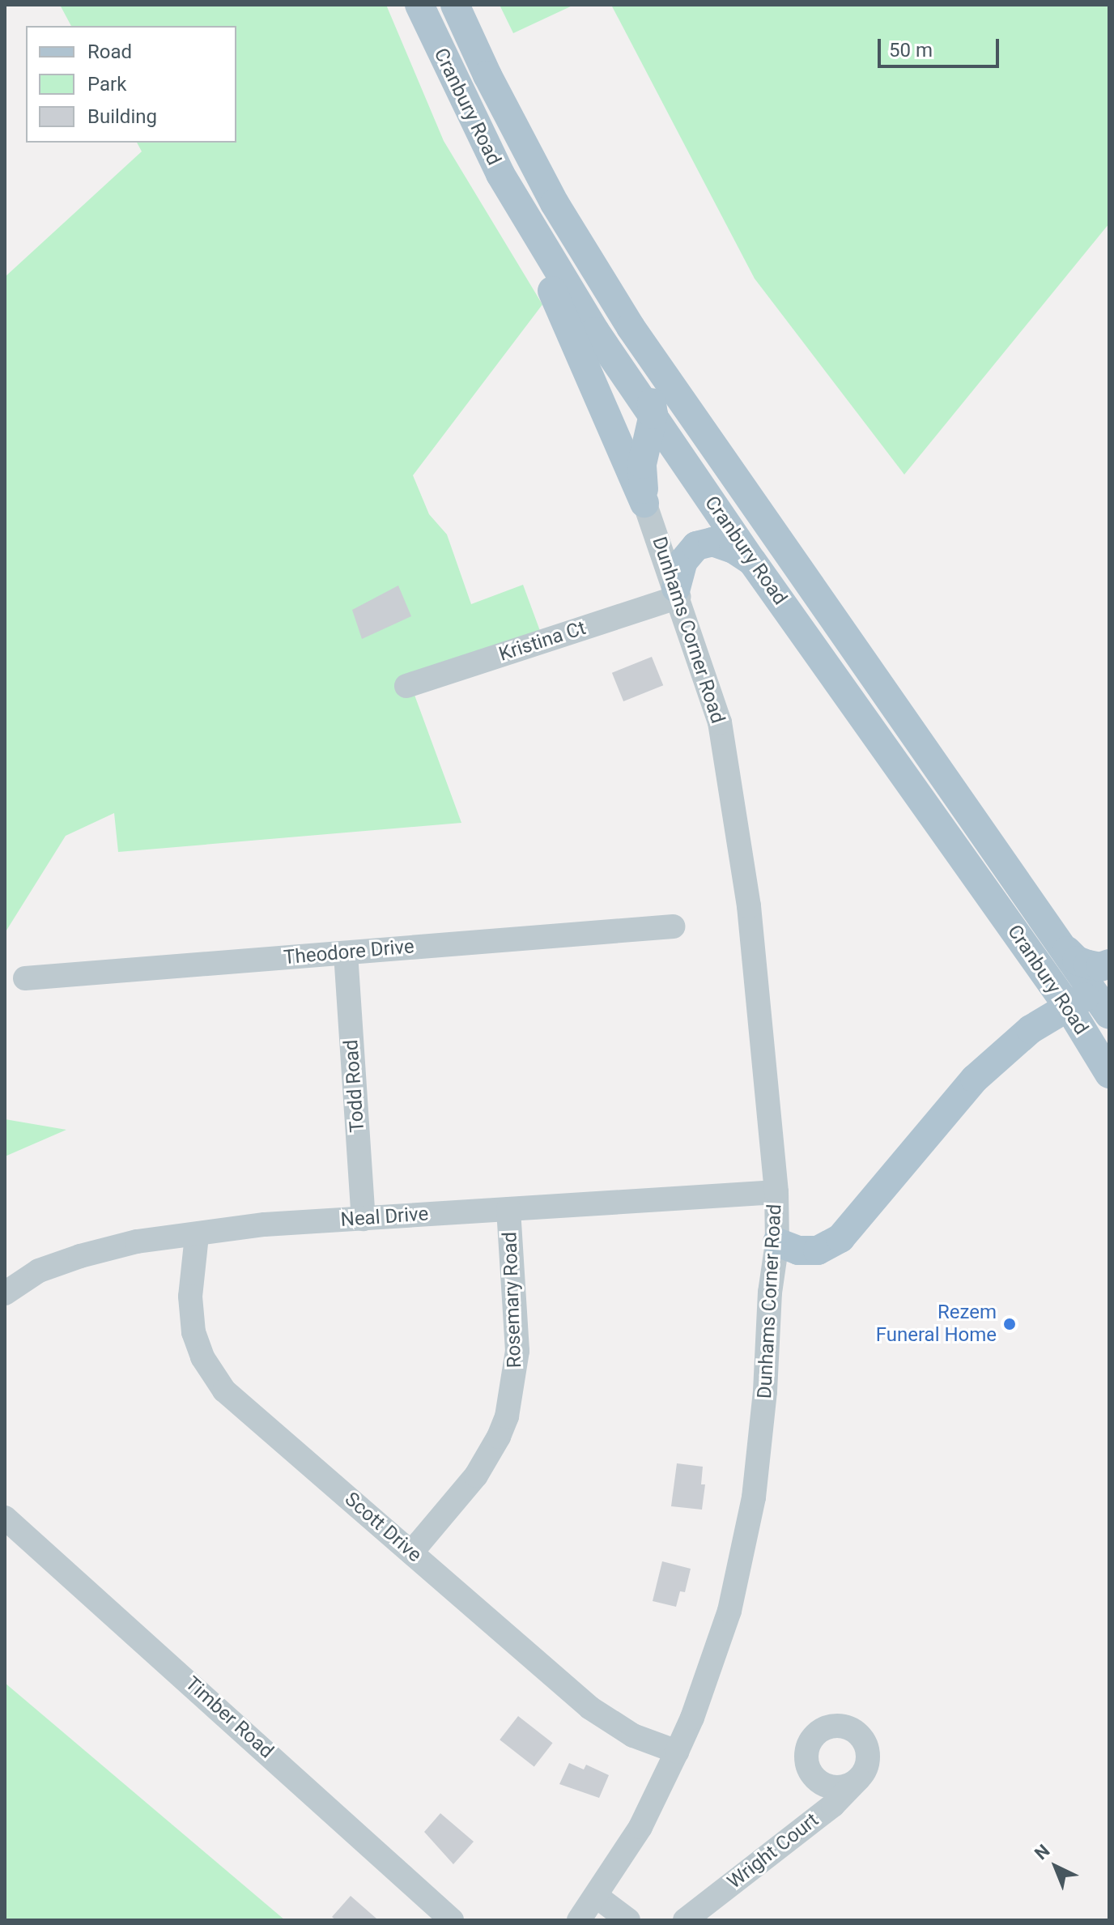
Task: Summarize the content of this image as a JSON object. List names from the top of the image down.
{
  "streets": {
    "main road": ["Cranbury Road"],
    "street": [
      "Dunhams Corner Road",
      "Kristina Ct",
      "Theodore Drive",
      "Todd Road",
      "Neal Drive",
      "Rosemary Road",
      "Scott Drive",
      "Timber Road",
      "Wright Court"
    ]
  },
  "crossings": [
    ["Dunhams Corner Road", "Kristina Ct"],
    ["Dunhams Corner Road", "Neal Drive"],
    ["Dunhams Corner Road", "Scott Drive"],
    ["Theodore Drive", "Todd Road"],
    ["Todd Road", "Neal Drive"],
    ["Neal Drive", "Rosemary Road"],
    ["Neal Drive", "Scott Drive"],
    ["Rosemary Road", "Scott Drive"]
  ],
  "places": ["Rezem Funeral Home"],
  "legend": ["Road", "Park", "Building"],
  "scale_bar": "50 m",
  "north": "top left"
}
